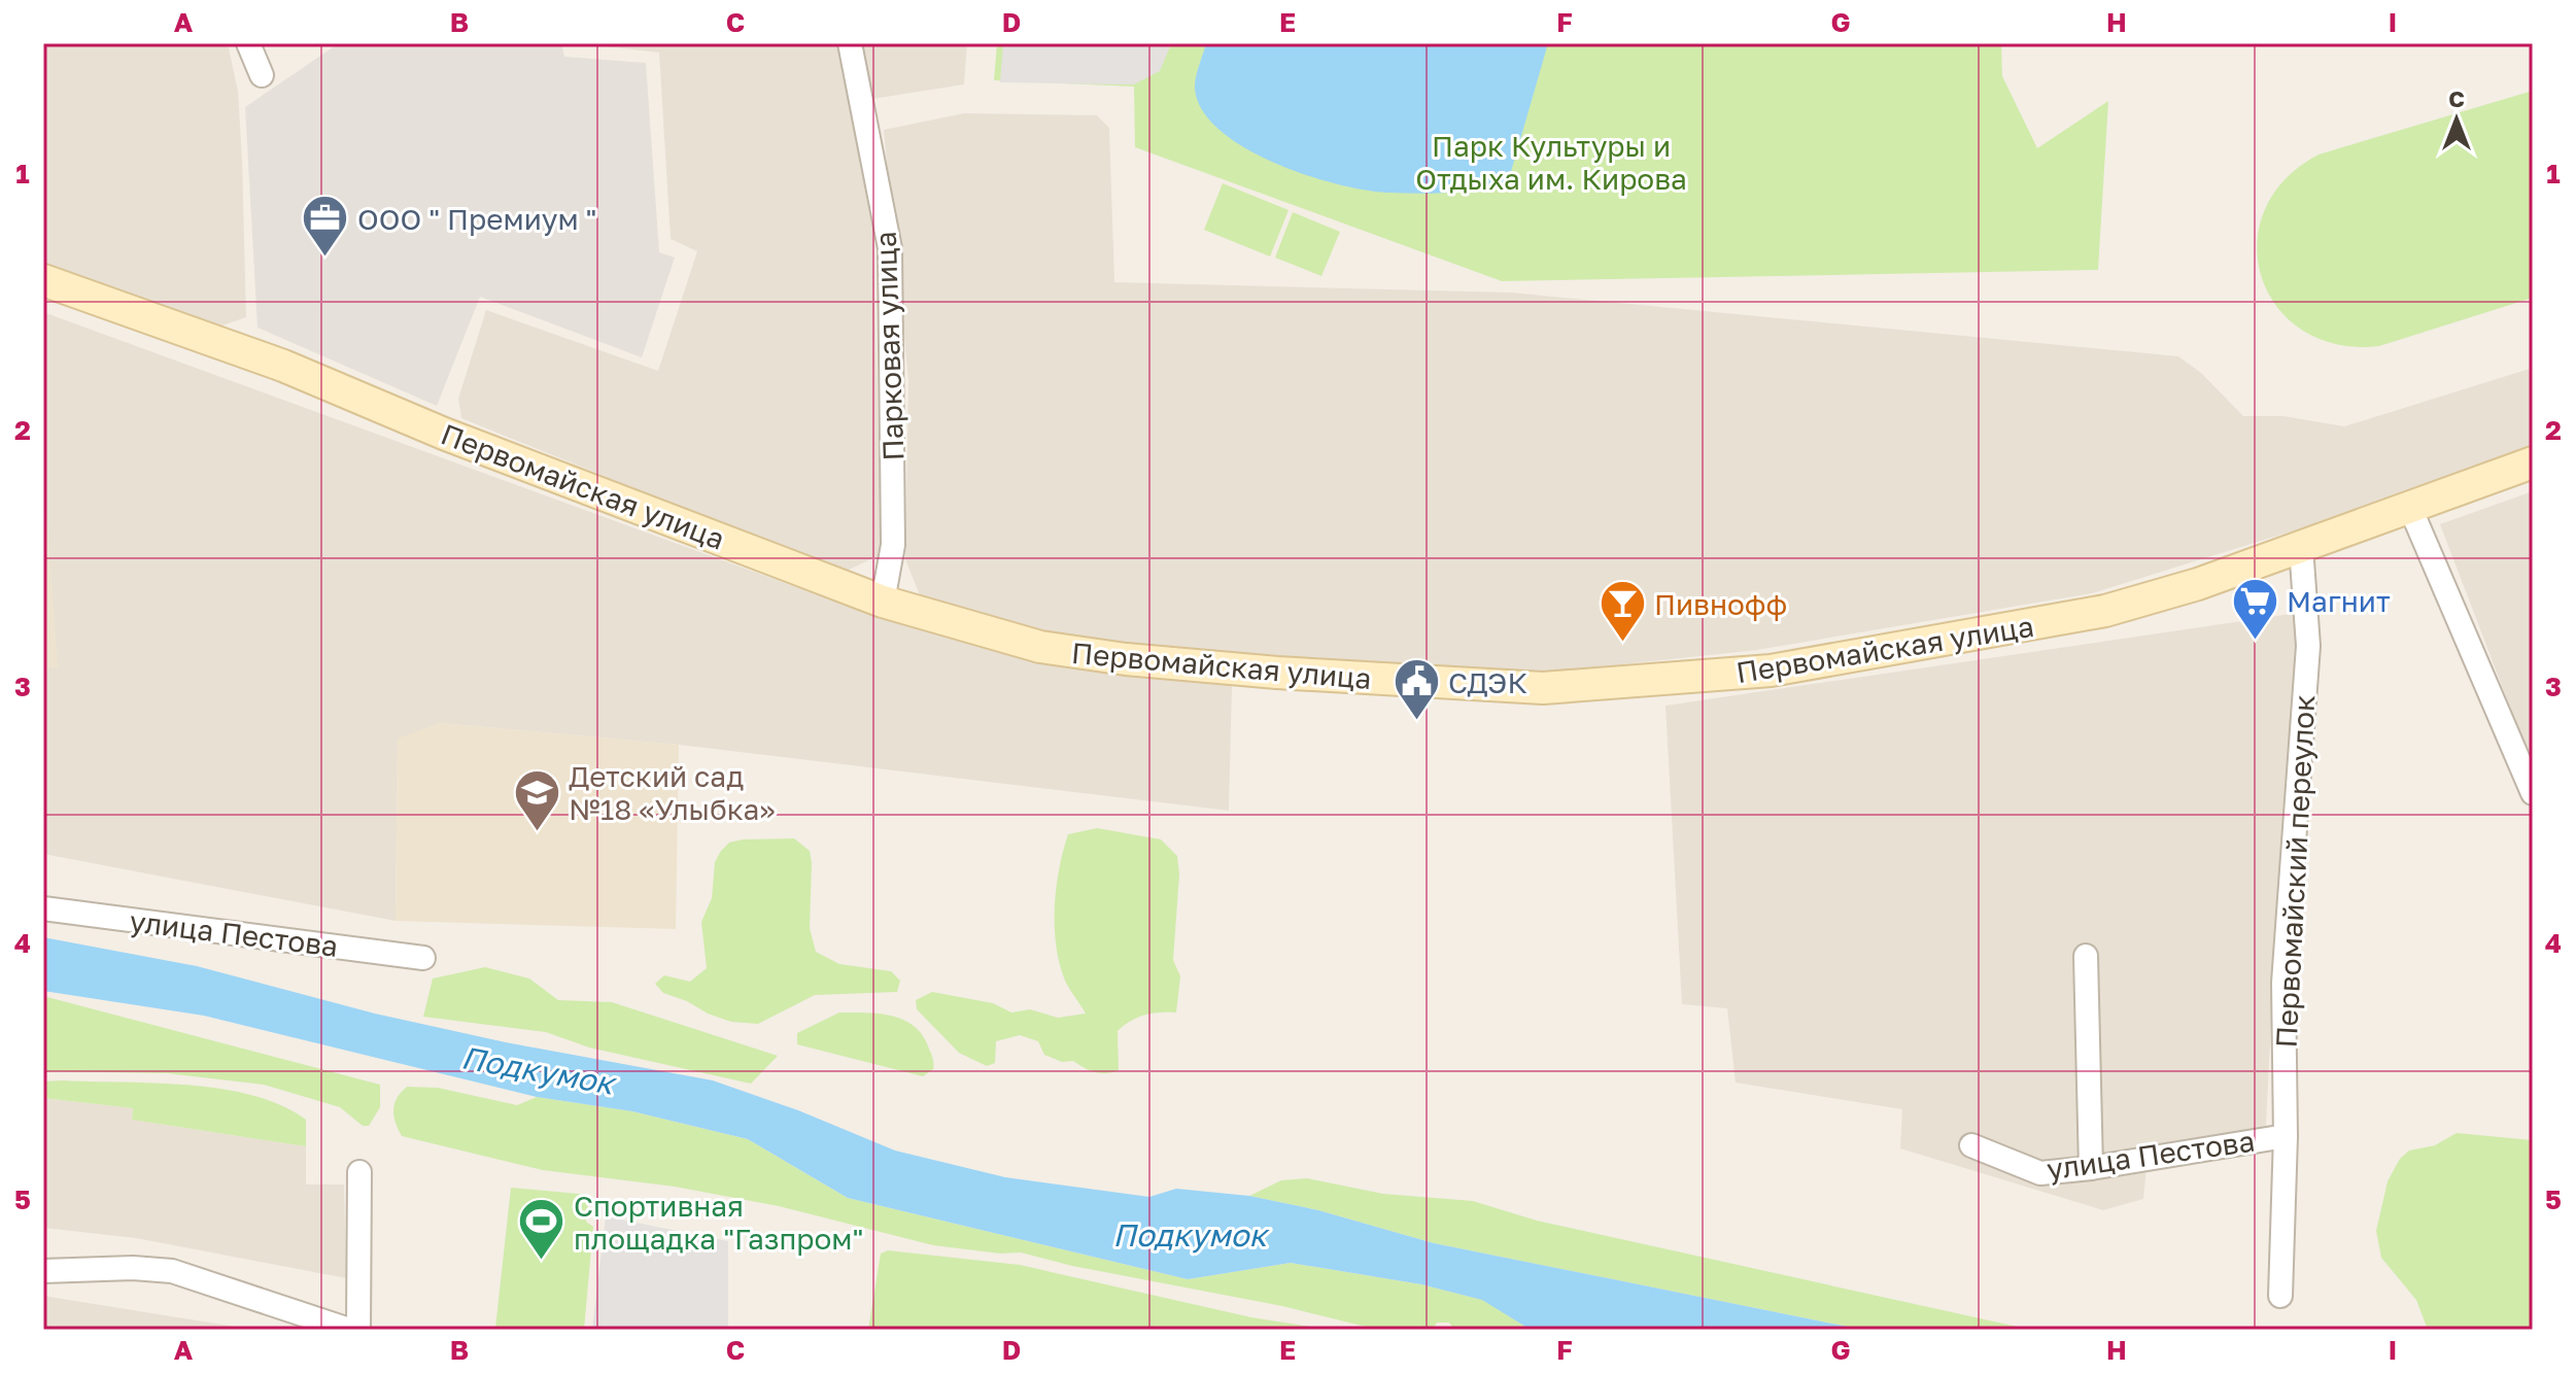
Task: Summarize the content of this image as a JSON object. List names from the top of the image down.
{
  "streets": {
    "street": [
      "Парковая улица",
      "Первомайская улица",
      "Первомайский переулок",
      "улица Пестова"
    ]
  },
  "crossings": [
    ["Парковая улица", "Первомайская улица"],
    ["Первомайская улица", "Первомайский переулок"],
    ["Первомайский переулок", "улица Пестова"]
  ],
  "water": ["Подкумок"],
  "parks": ["Парк Культуры и Отдыха им. Кирова"],
  "places": {
    "office": ["ООО \" Премиум \""],
    "supermarket": ["Магнит"],
    "bar": ["Пивнофф"],
    "public building": ["СДЭК"],
    "school or university": ["Детский сад №18 «Улыбка»"],
    "sports": ["Спортивная площадка \"Газпром\""]
  },
  "north": "top",
  "grid": {
    "columns": [
      "A",
      "B",
      "C",
      "D",
      "E",
      "F",
      "G",
      "H",
      "I"
    ],
    "rows": [
      "1",
      "2",
      "3",
      "4",
      "5"
    ]
  }
}
